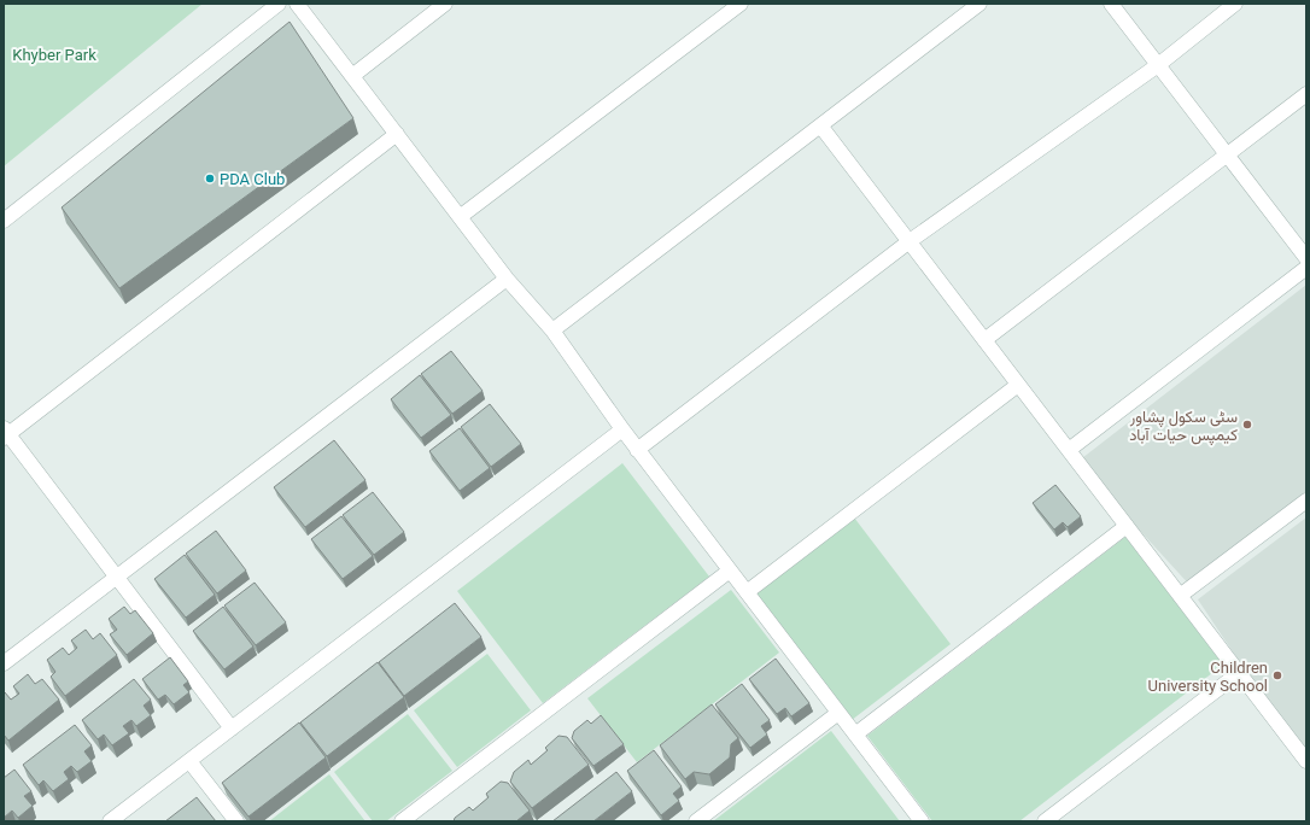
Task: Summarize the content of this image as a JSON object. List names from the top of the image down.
{
  "parks": ["Khyber Park"],
  "places": ["PDA Club", "سٹی سکول پشاور کیمپس حیات آباد", "Children University School"]
}
